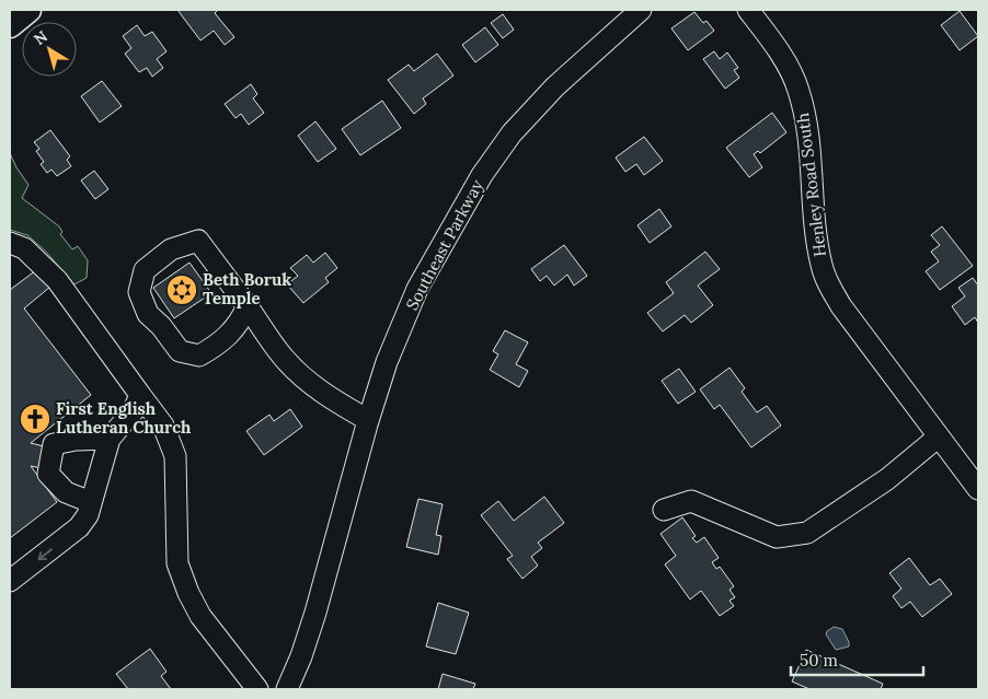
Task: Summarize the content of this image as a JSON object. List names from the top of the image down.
{
  "streets": {
    "street": ["Henley Road South", "Southeast Parkway"]
  },
  "places": {
    "synagogue": ["Beth Boruk Temple"],
    "church": ["First English Lutheran Church"]
  },
  "scale_bar": "50 m",
  "north": "top left"
}
